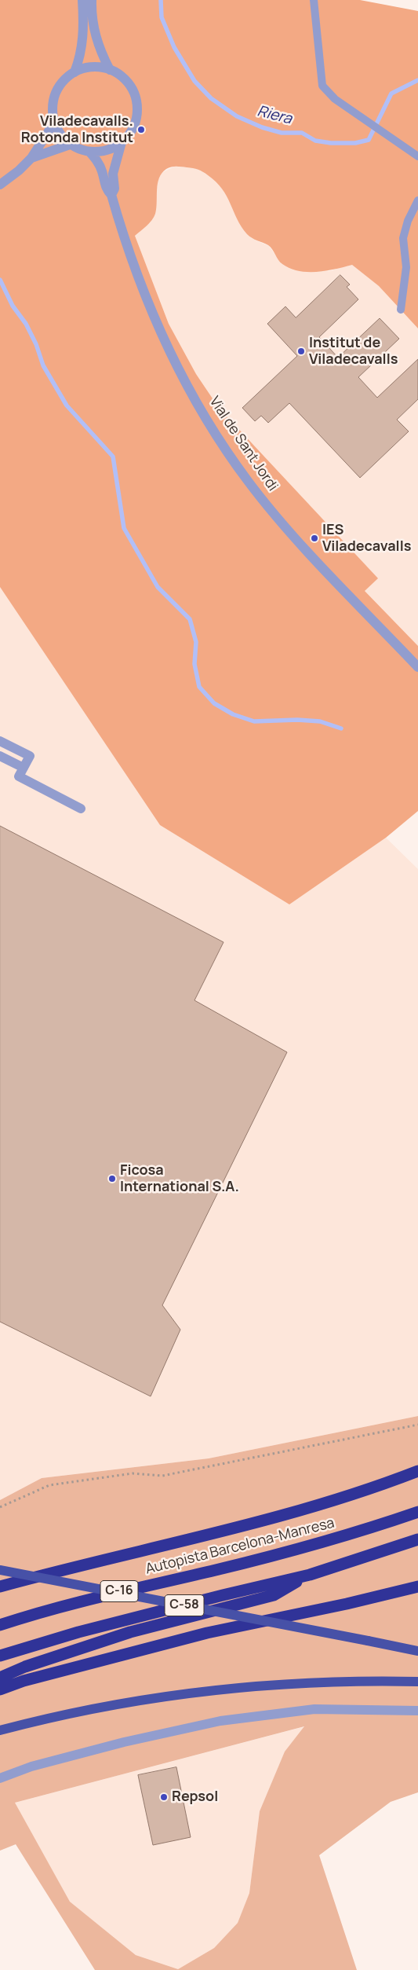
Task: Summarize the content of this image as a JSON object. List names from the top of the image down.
{
  "streets": {
    "highway": ["Autopista Barcelona-Manresa", "C-16"],
    "main road": ["C-58"],
    "street": ["Vial de Sant Jordi"]
  },
  "water": ["Riera"],
  "places": [
    "Viladecavalls. Rotonda Institut",
    "Institut de Viladecavalls",
    "IES Viladecavalls",
    "Ficosa International S.A.",
    "Repsol"
  ]
}
